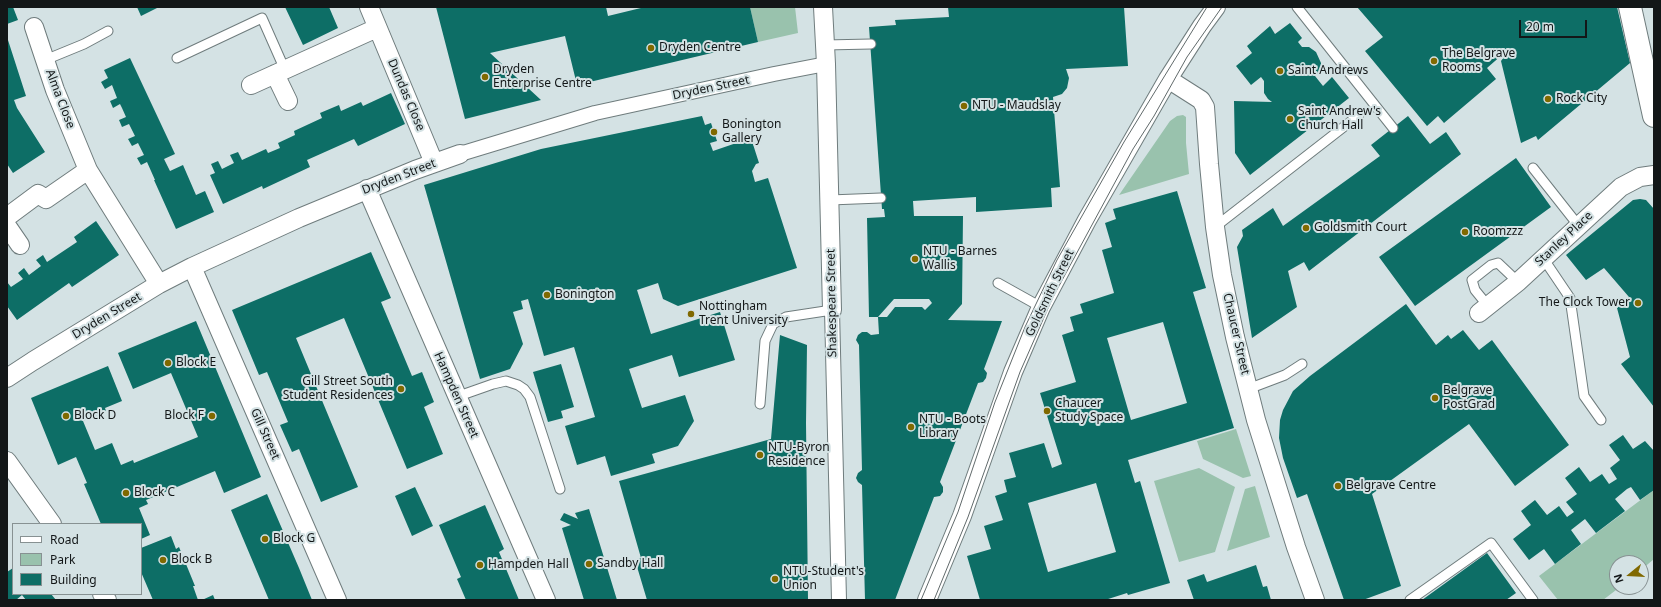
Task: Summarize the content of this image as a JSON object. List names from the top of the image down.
{
  "streets": {
    "street": [
      "Dryden Street",
      "Dundas Close",
      "Alma Close",
      "Stanley Place",
      "Goldsmith Street",
      "Shakespeare Street",
      "Chaucer Street",
      "Hampden Street",
      "Gill Street"
    ]
  },
  "crossings": [
    ["Dryden Street", "Dundas Close"],
    ["Dryden Street", "Alma Close"],
    ["Dryden Street", "Shakespeare Street"],
    ["Dryden Street", "Hampden Street"],
    ["Dryden Street", "Gill Street"],
    ["Goldsmith Street", "Chaucer Street"]
  ],
  "places": [
    "Dryden Centre",
    "The Belgrave Rooms",
    "Saint Andrews",
    "Dryden Enterprise Centre",
    "Rock City",
    "NTU - Maudslay",
    "Saint Andrew's Church Hall",
    "Bonington Gallery",
    "Goldsmith Court",
    "Roomzzz",
    "NTU - Barnes Wallis",
    "Bonington",
    "The Clock Tower",
    "Nottingham Trent University",
    "Block E",
    "Gill Street South Student Residences",
    "Belgrave PostGrad",
    "Chaucer Study Space",
    "Block D",
    "Block F",
    "NTU - Boots Library",
    "NTU-Byron Residence",
    "Belgrave Centre",
    "Block C",
    "Block G",
    "Block B",
    "Sandby Hall",
    "Hampden Hall",
    "NTU-Student's Union"
  ],
  "legend": ["Road", "Park", "Building"],
  "scale_bar": "20 m",
  "north": "left"
}
